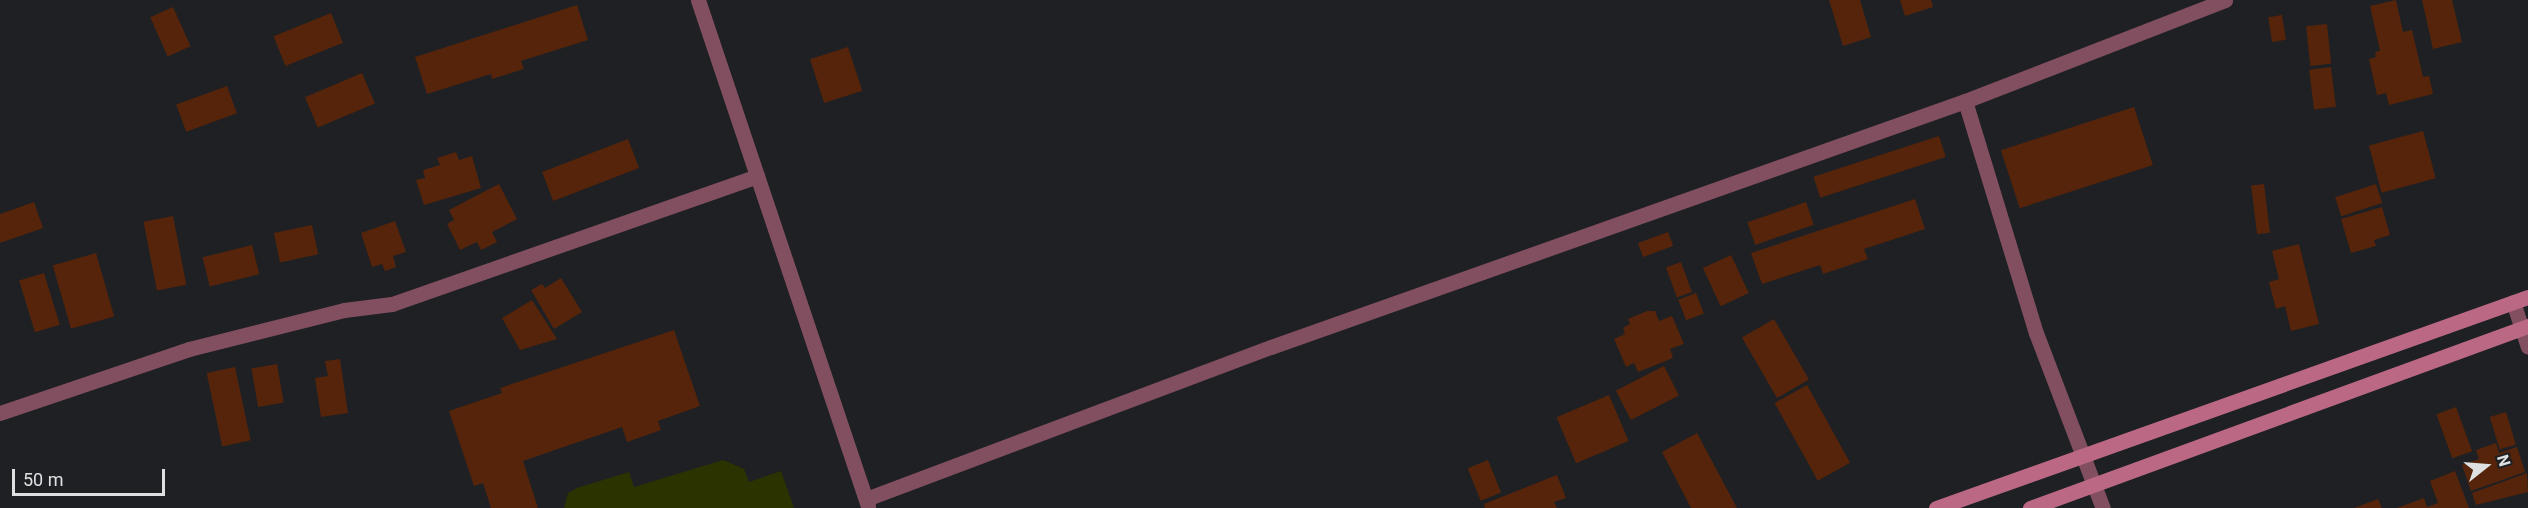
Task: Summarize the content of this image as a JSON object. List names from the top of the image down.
{
  "scale_bar": "50 m",
  "north": "right"
}
